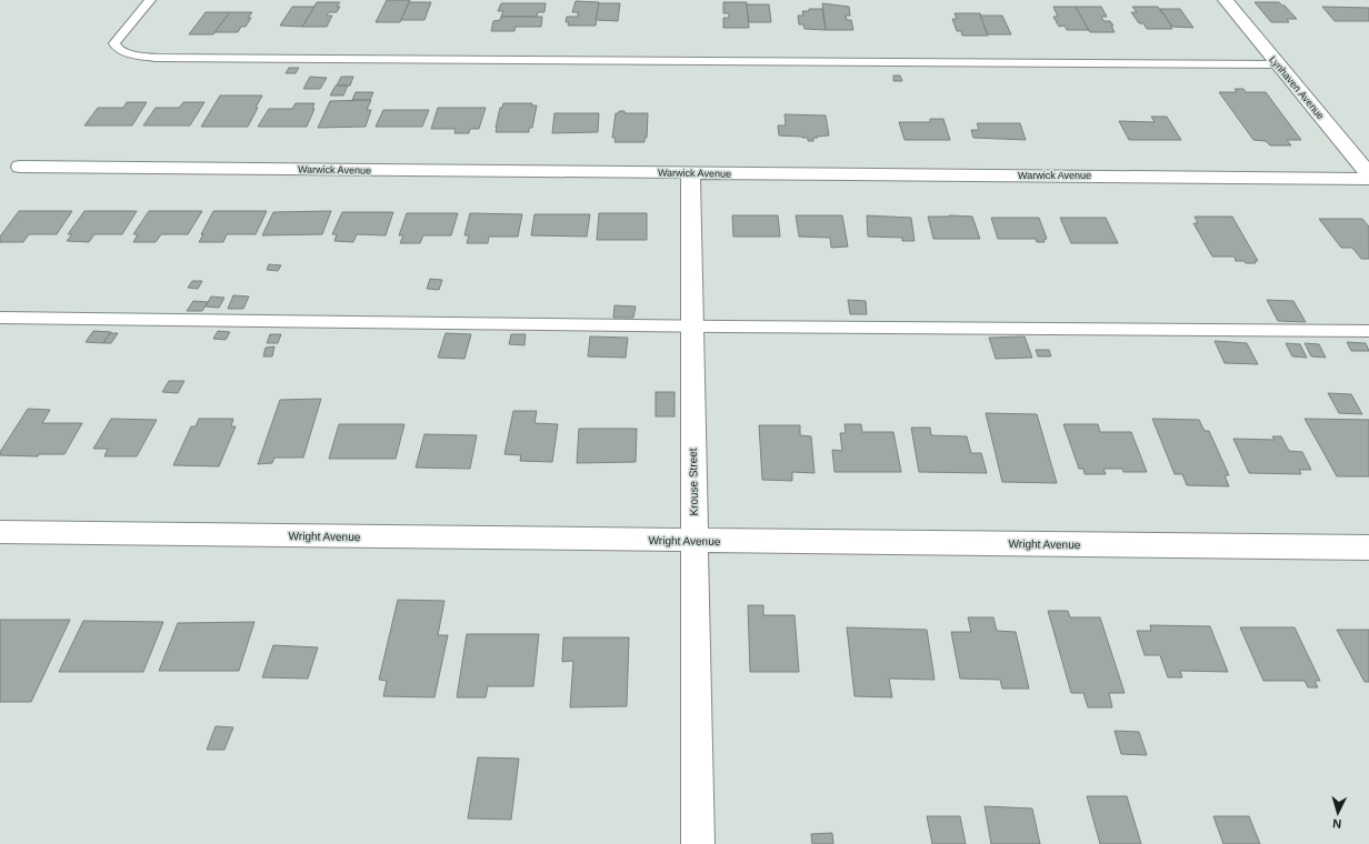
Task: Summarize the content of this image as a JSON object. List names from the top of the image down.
{
  "streets": {
    "street": [
      "Lynhaven Avenue",
      "Warwick Avenue",
      "Krouse Street",
      "Wright Avenue"
    ]
  },
  "crossings": [
    ["Warwick Avenue", "Krouse Street"],
    ["Krouse Street", "Wright Avenue"]
  ],
  "north": "bottom"
}
